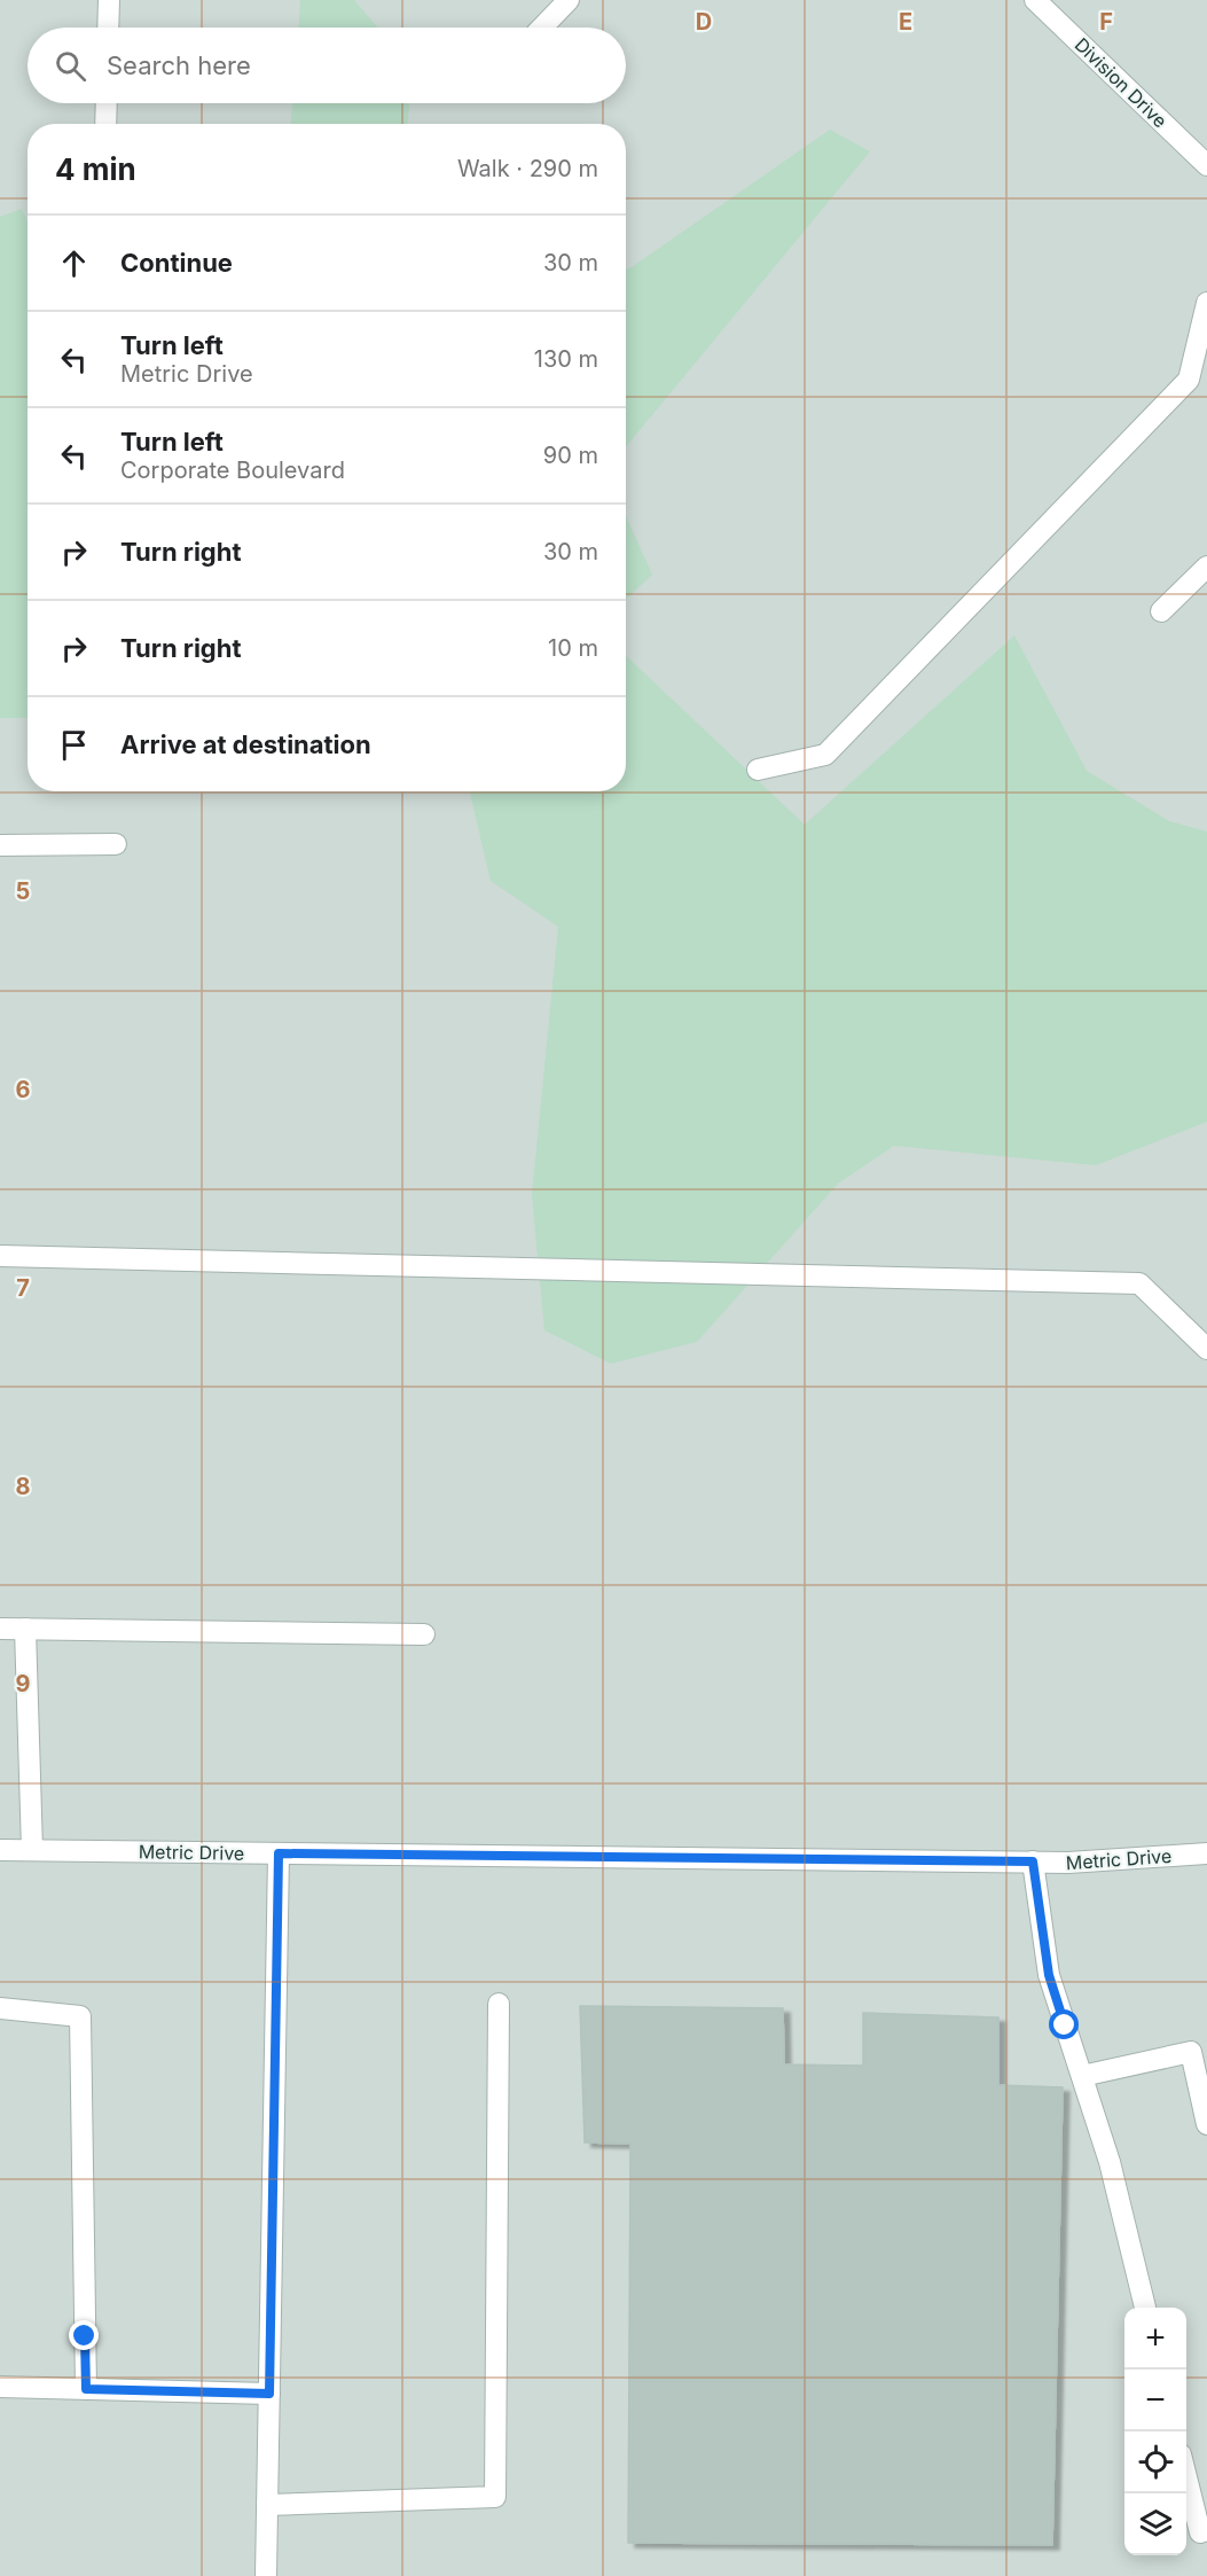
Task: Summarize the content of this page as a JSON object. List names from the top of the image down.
{
  "streets": {
    "street": ["Division Drive", "Metric Drive"]
  },
  "page": {
    "search": "Search here",
    "heading": ["4 min", "Walk · 290 m"],
    "list": [
      ["Continue", "30 m"],
      ["Turn left", "Metric Drive", "130 m"],
      ["Turn left", "Corporate Boulevard", "90 m"],
      ["Turn right", "30 m"],
      ["Turn right", "10 m"],
      "Arrive at destination"
    ],
    "map_buttons": ["+", "−"]
  },
  "grid": {
    "columns": ["D", "E", "F"],
    "rows": [
      "5",
      "6",
      "7",
      "8",
      "9"
    ]
  }
}
